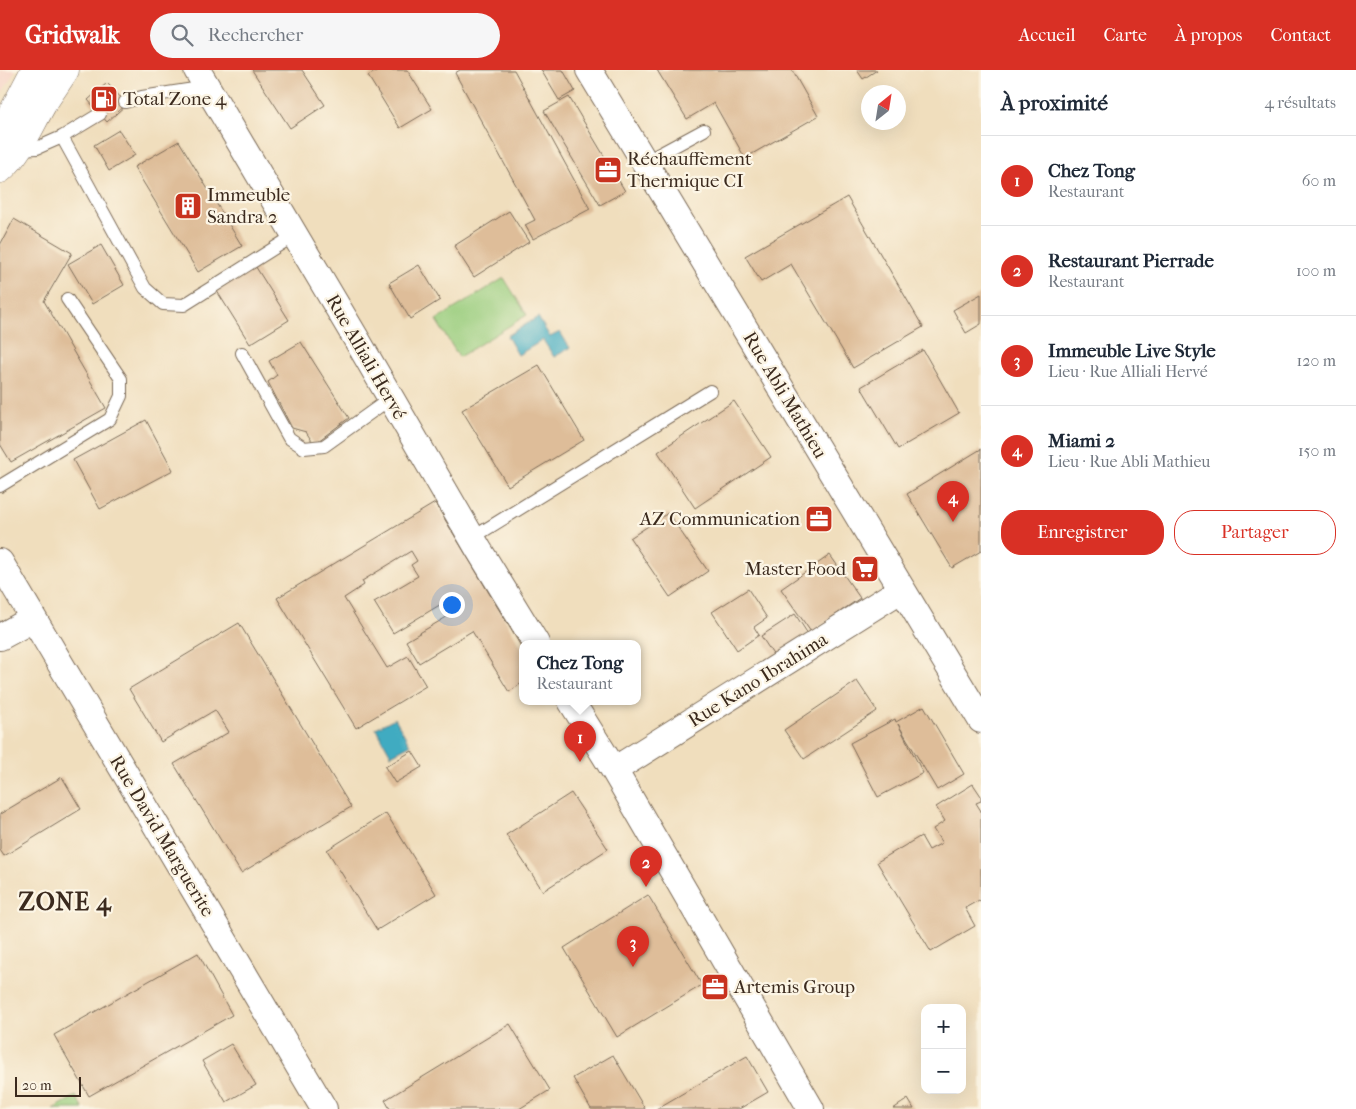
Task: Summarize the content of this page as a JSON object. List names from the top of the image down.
{
  "streets": {
    "street": [
      "Rue Alliali Hervé",
      "Rue Abli Mathieu",
      "Rue Kano Ibrahima",
      "Rue David Marguerite"
    ]
  },
  "crossings": [
    ["Rue Abli Mathieu", "Rue Kano Ibrahima"]
  ],
  "districts": ["ZONE 4"],
  "places": {
    "fuel station": ["Total Zone 4"],
    "office": ["Réchauffement Thermique CI", "AZ Communication", "Artemis Group"],
    "building": ["Immeuble Sandra 2"],
    "supermarket": ["Master Food"]
  },
  "scale_bar": "20 m",
  "north": "top right",
  "page": {
    "header": "Gridwalk",
    "search": "Rechercher",
    "nav": [
      "Accueil",
      "Carte",
      "À propos",
      "Contact"
    ],
    "heading": ["À proximité", "4 résultats"],
    "list": [
      {
        "mark": "1",
        "name": "Chez Tong",
        "note": "Restaurant",
        "value": "60 m"
      },
      {
        "mark": "2",
        "name": "Restaurant Pierrade",
        "note": "Restaurant",
        "value": "100 m"
      },
      {
        "mark": "3",
        "name": "Immeuble Live Style",
        "note": "Lieu · Rue Alliali Hervé",
        "value": "120 m"
      },
      {
        "mark": "4",
        "name": "Miami 2",
        "note": "Lieu · Rue Abli Mathieu",
        "value": "150 m"
      }
    ],
    "pins": [
      "4",
      "1",
      "2",
      "3"
    ],
    "buttons": ["Enregistrer", "Partager"],
    "popup": ["Chez Tong", "Restaurant"],
    "map_buttons": ["+", "−"],
    "scale": "20 m"
  }
}
